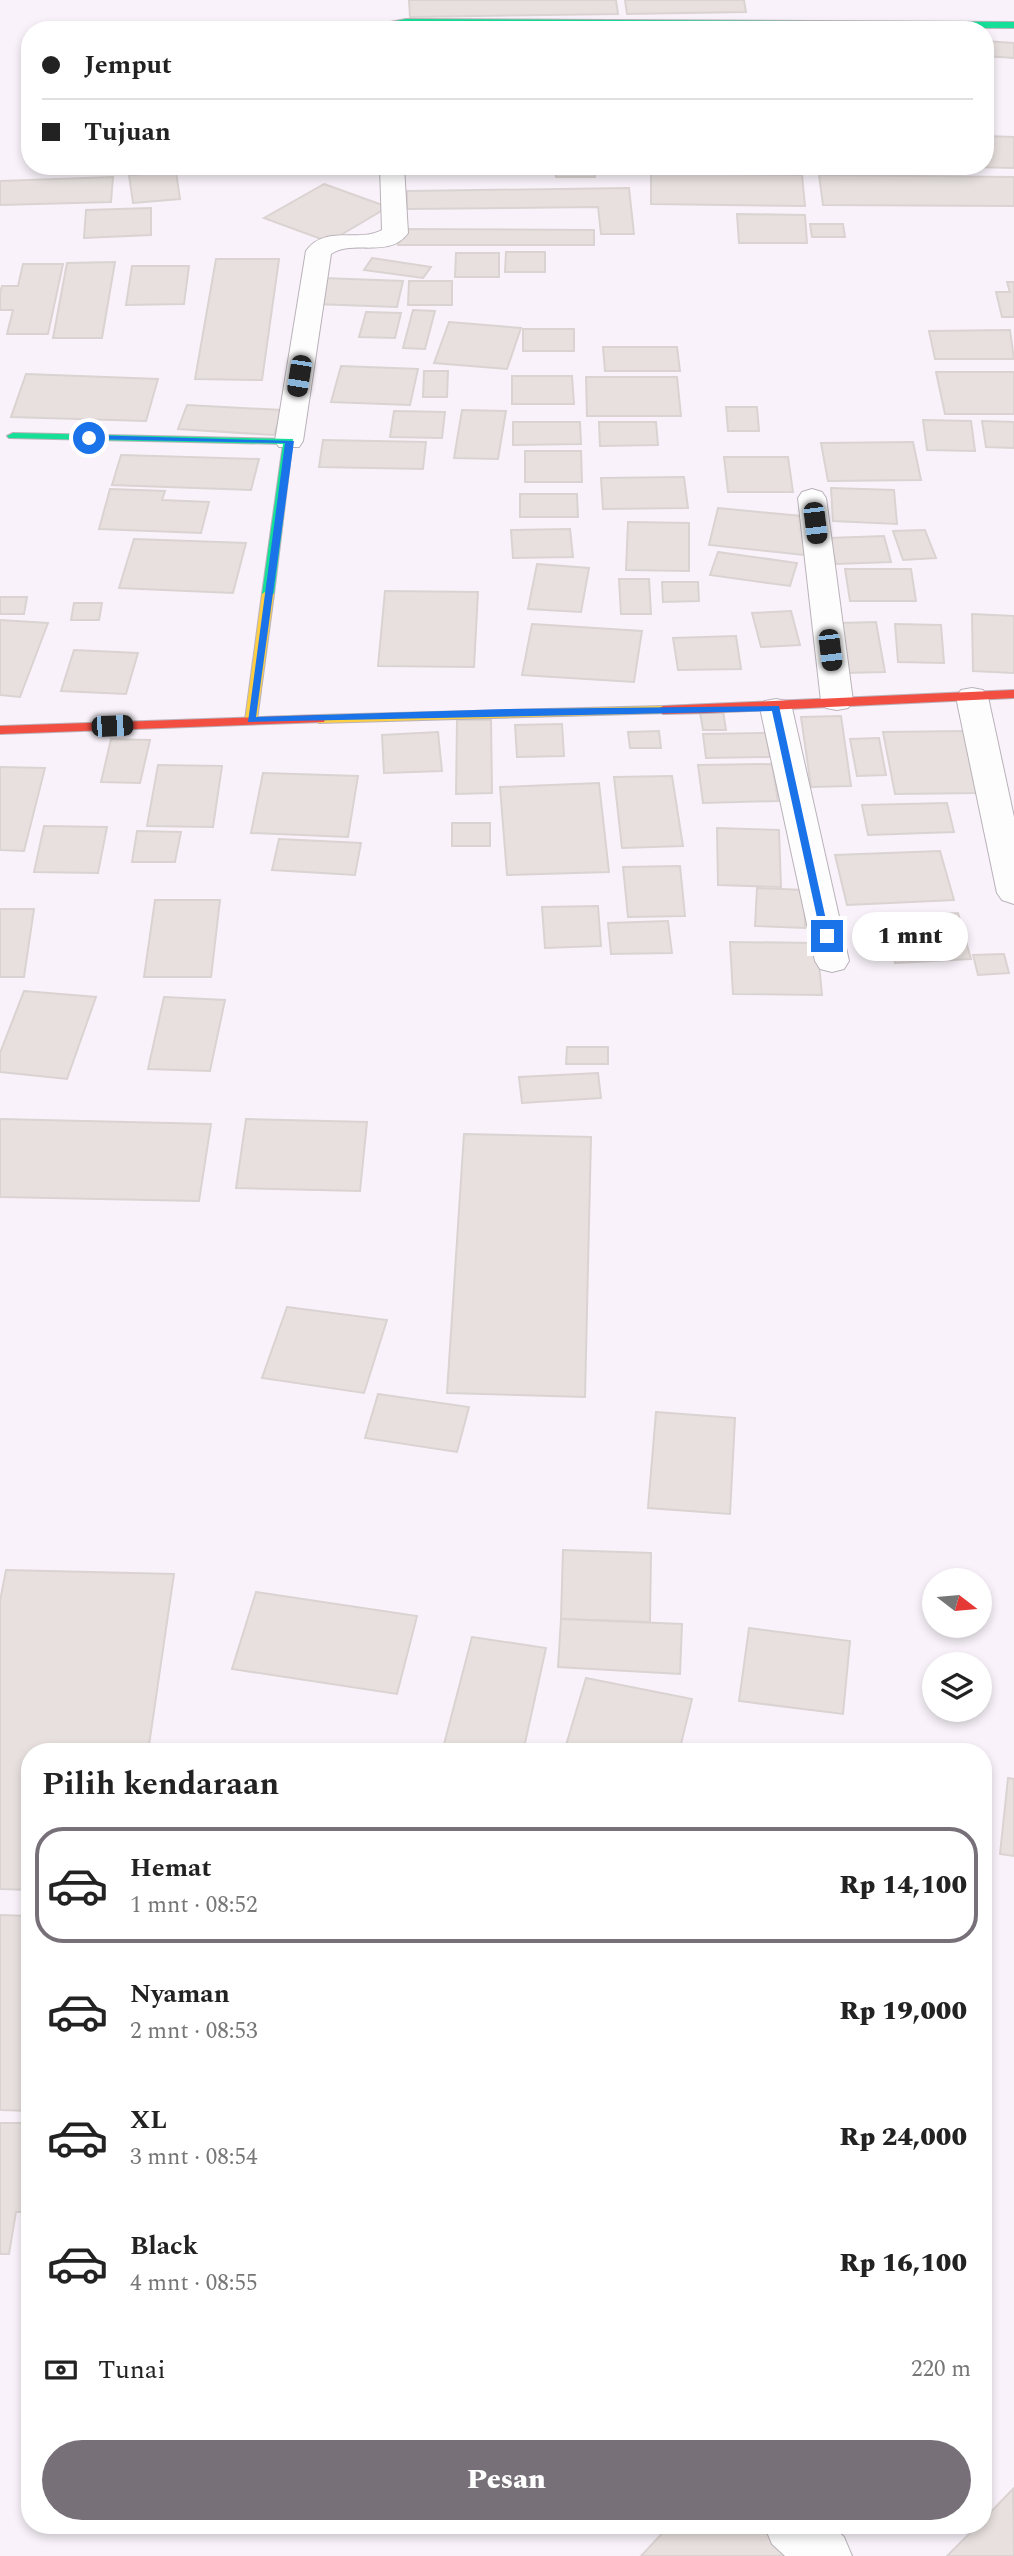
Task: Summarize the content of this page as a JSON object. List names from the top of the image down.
{
  "north": "right",
  "page": {
    "banner": ["Jemput", "Tujuan"],
    "bubble": "1 mnt",
    "heading": "Pilih kendaraan",
    "list": [
      {
        "name": "Hemat",
        "note": "1 mnt · 08:52",
        "value": "Rp 14,100"
      },
      {
        "name": "Nyaman",
        "note": "2 mnt · 08:53",
        "value": "Rp 19,000"
      },
      {
        "name": "XL",
        "note": "3 mnt · 08:54",
        "value": "Rp 24,000"
      },
      {
        "name": "Black",
        "note": "4 mnt · 08:55",
        "value": "Rp 16,100"
      }
    ],
    "pay": ["Tunai", "220 m"],
    "buttons": "Pesan"
  }
}
